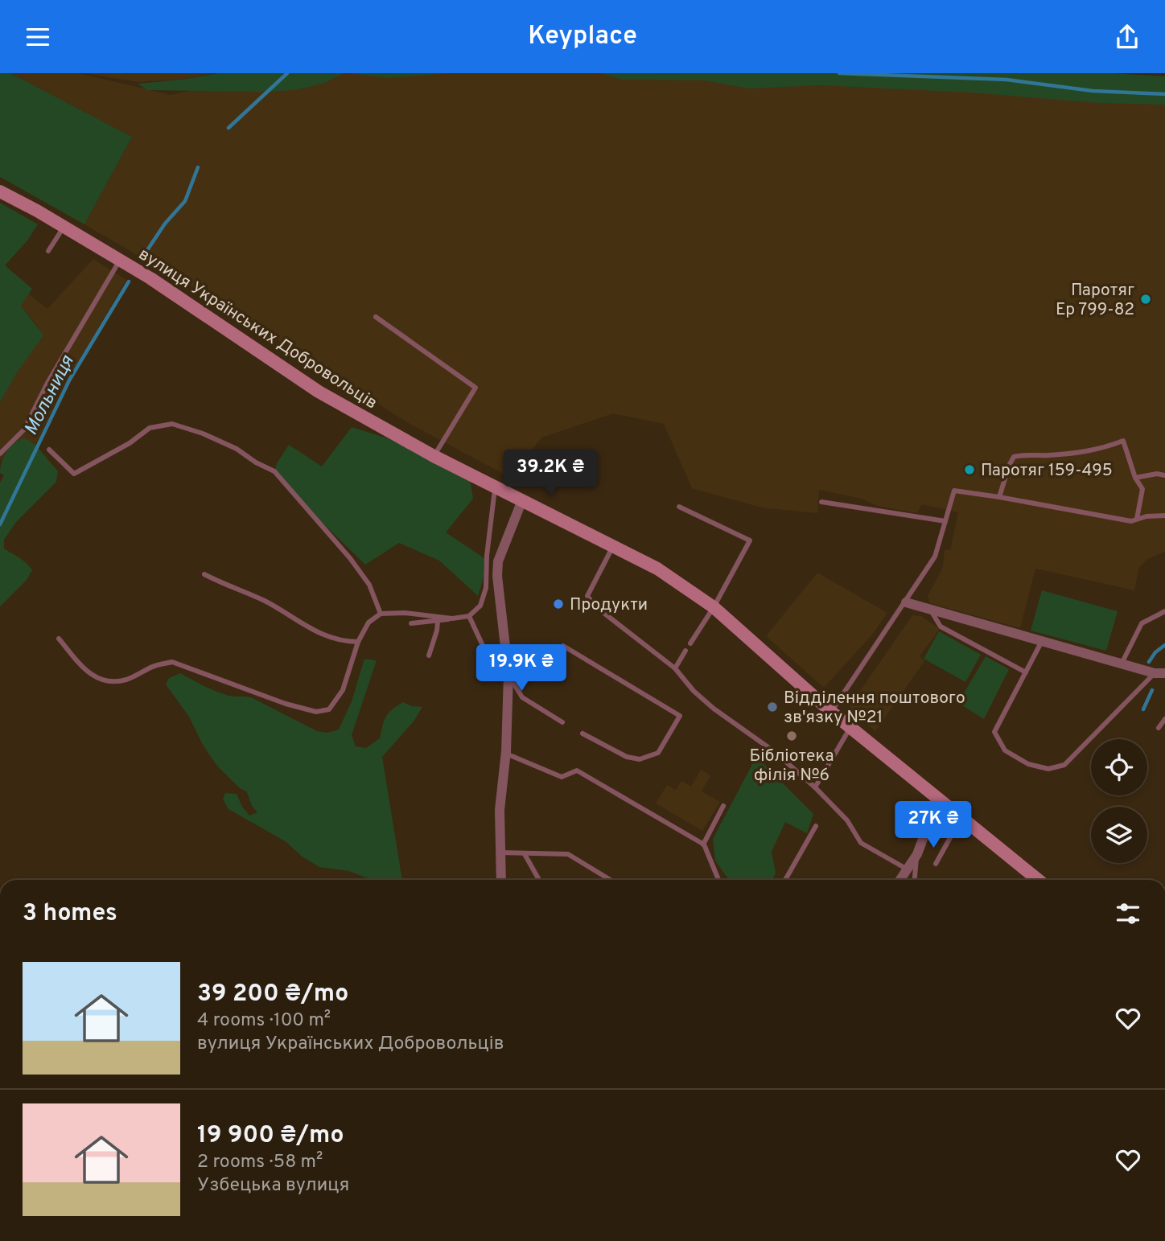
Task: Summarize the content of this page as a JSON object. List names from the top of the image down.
{
  "streets": {
    "street": ["вулиця Українських Добровольців"]
  },
  "water": ["Мольниця"],
  "places": [
    "Паротяг Ер 799-82",
    "Паротяг 159-495",
    "Продукти",
    "Відділення поштового зв'язку №21",
    "Бібліотека філія №6"
  ],
  "page": {
    "header": "Keyplace",
    "price": ["39.2K ₴", "19.9K ₴", "27K ₴"],
    "heading": "3 homes",
    "list": [
      {
        "name": "39 200 ₴/mo",
        "note": "4 rooms · 100 m² · вулиця Українських Добровольців"
      },
      {
        "name": "19 900 ₴/mo",
        "note": "2 rooms · 58 m² · Узбецька вулиця"
      }
    ]
  }
}
